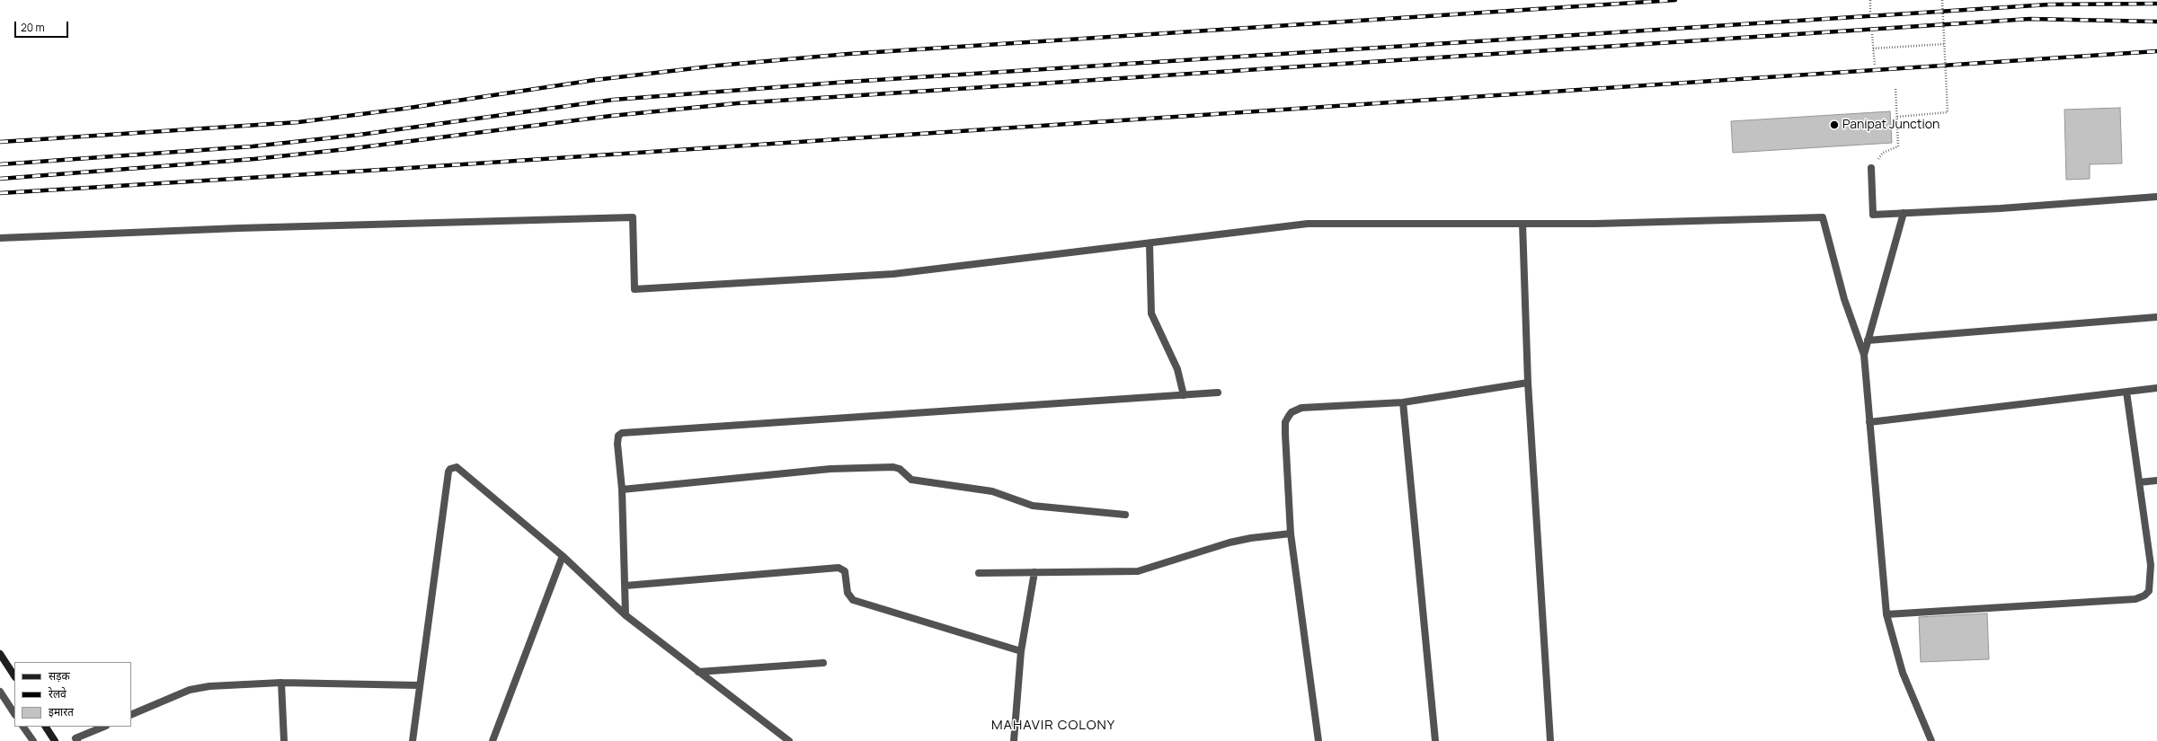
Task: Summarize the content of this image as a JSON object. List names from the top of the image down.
{
  "districts": ["MAHAVIR COLONY"],
  "places": ["Panipat Junction"],
  "legend": ["सड़क", "रेलवे", "इमारत"],
  "scale_bar": "20 m"
}
